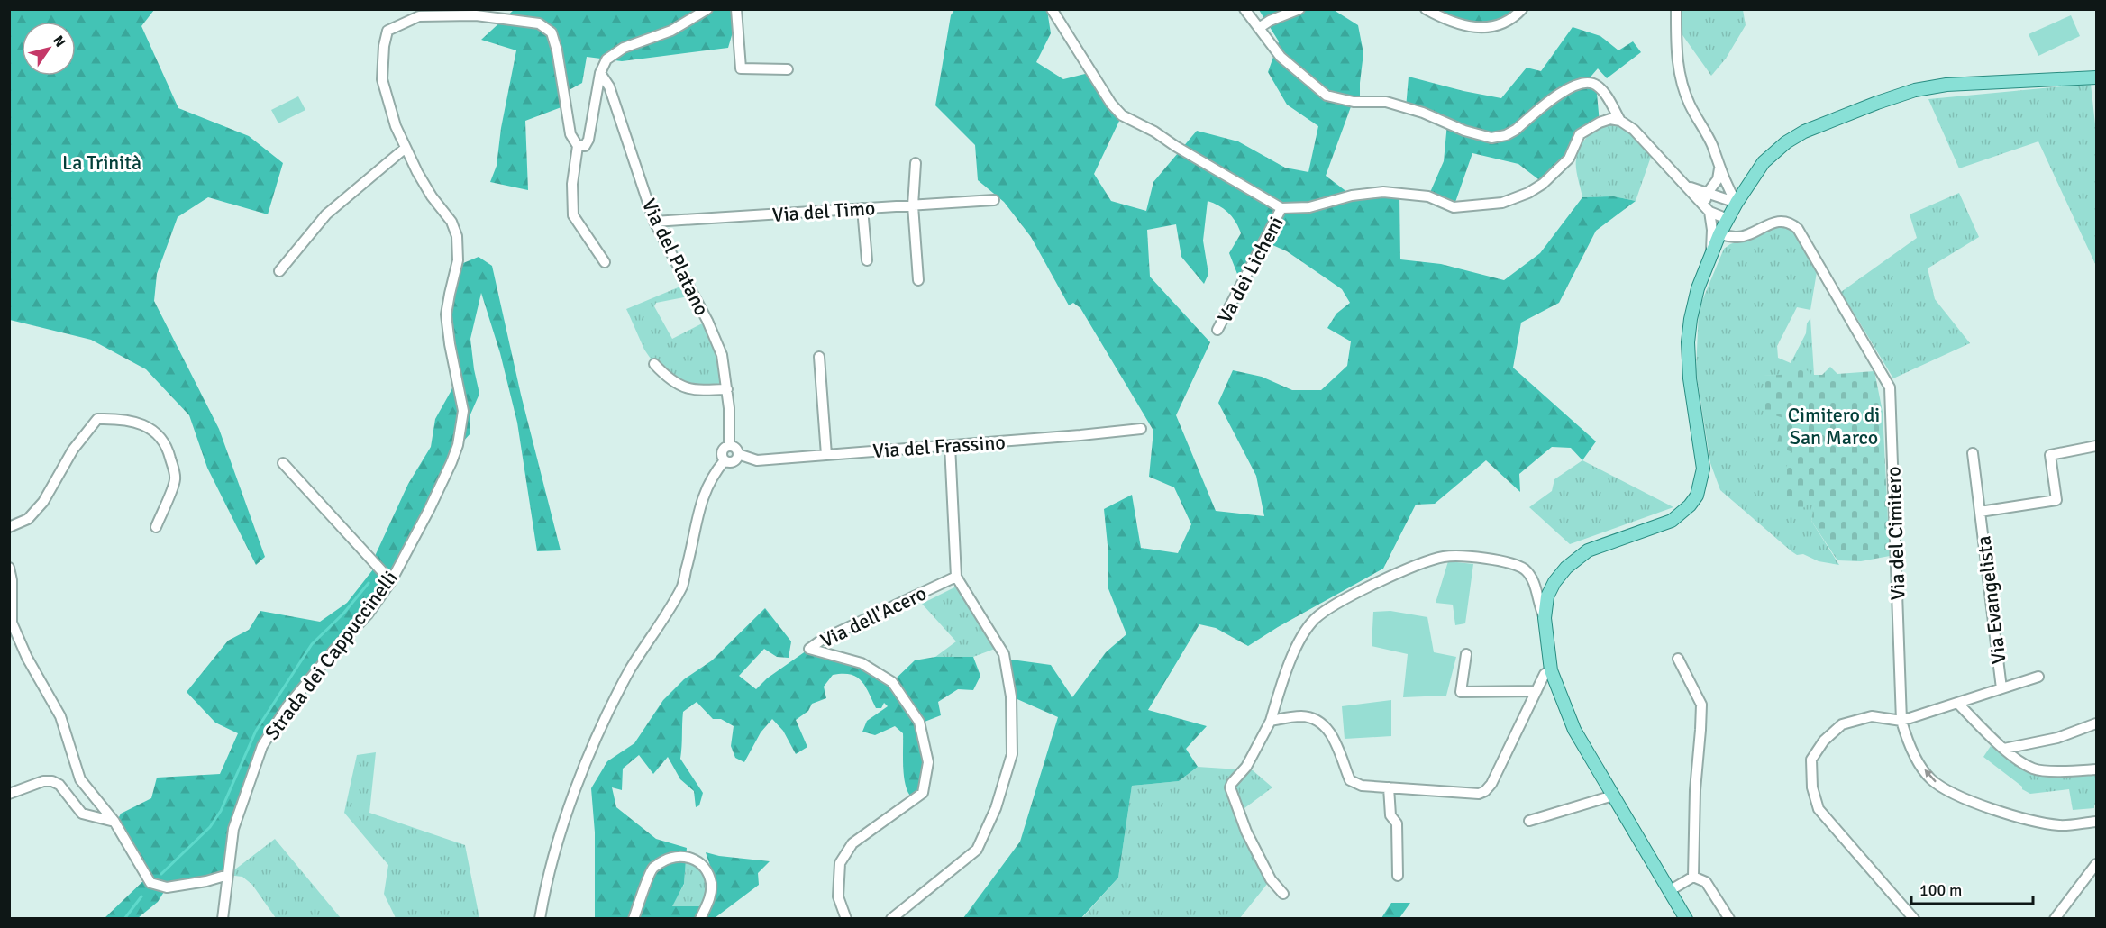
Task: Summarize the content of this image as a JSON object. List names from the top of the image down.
{
  "streets": {
    "street": [
      "Via del Timo",
      "Via del Platano",
      "Va dei Licheni",
      "Via del Frassino",
      "Via del Cimitero",
      "Via Evangelista",
      "Via dell'Acero",
      "Strada dei Cappuccinelli"
    ]
  },
  "crossings": [
    ["Via del Timo", "Via del Platano"],
    ["Via del Platano", "Via del Frassino"],
    ["Via del Cimitero", "Via Evangelista"]
  ],
  "parks": ["La Trinità", "Cimitero di San Marco"],
  "scale_bar": "100 m",
  "north": "top right"
}
